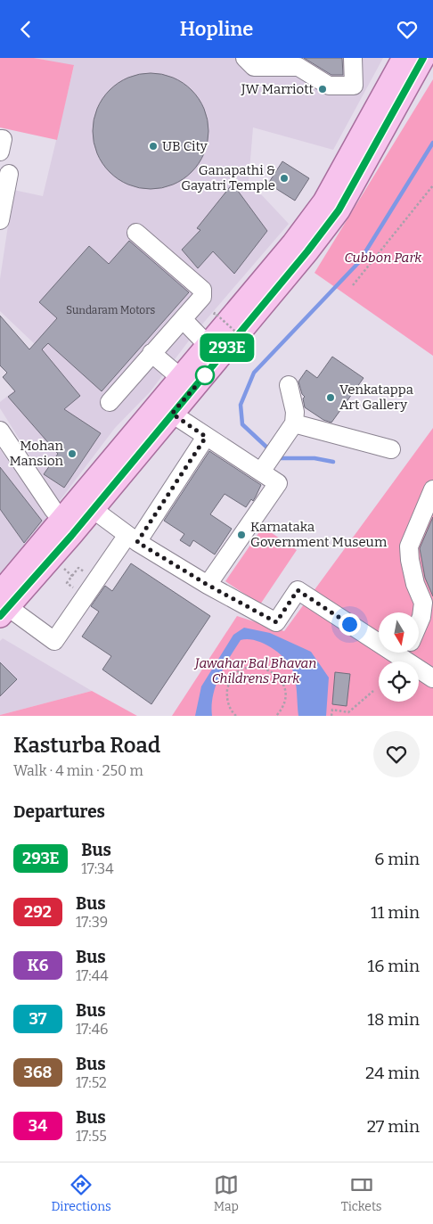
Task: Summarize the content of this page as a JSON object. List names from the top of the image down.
{
  "parks": ["Cubbon Park", "Jawahar Bal Bhavan Childrens Park"],
  "places": [
    "JW Marriott",
    "UB City",
    "Ganapathi & Gayatri Temple",
    "Venkatappa Art Gallery",
    "Mohan Mansion",
    "Karnataka Government Museum"
  ],
  "lines": ["bus line 293E"],
  "house_numbers": ["Sundaram Motors"],
  "north": "bottom",
  "page": {
    "header": "Hopline",
    "on_map": "293E",
    "heading": [
      ["Kasturba Road", "Walk · 4 min · 250 m"],
      "Departures"
    ],
    "list": [
      {
        "mark": "293E",
        "name": "Bus",
        "note": "17:34",
        "value": "6 min"
      },
      {
        "mark": "292",
        "name": "Bus",
        "note": "17:39",
        "value": "11 min"
      },
      {
        "mark": "K6",
        "name": "Bus",
        "note": "17:44",
        "value": "16 min"
      },
      {
        "mark": "37",
        "name": "Bus",
        "note": "17:46",
        "value": "18 min"
      },
      {
        "mark": "368",
        "name": "Bus",
        "note": "17:52",
        "value": "24 min"
      },
      {
        "mark": "34",
        "name": "Bus",
        "note": "17:55",
        "value": "27 min"
      }
    ],
    "tabs": ["Directions", "Map", "Tickets"]
  }
}
